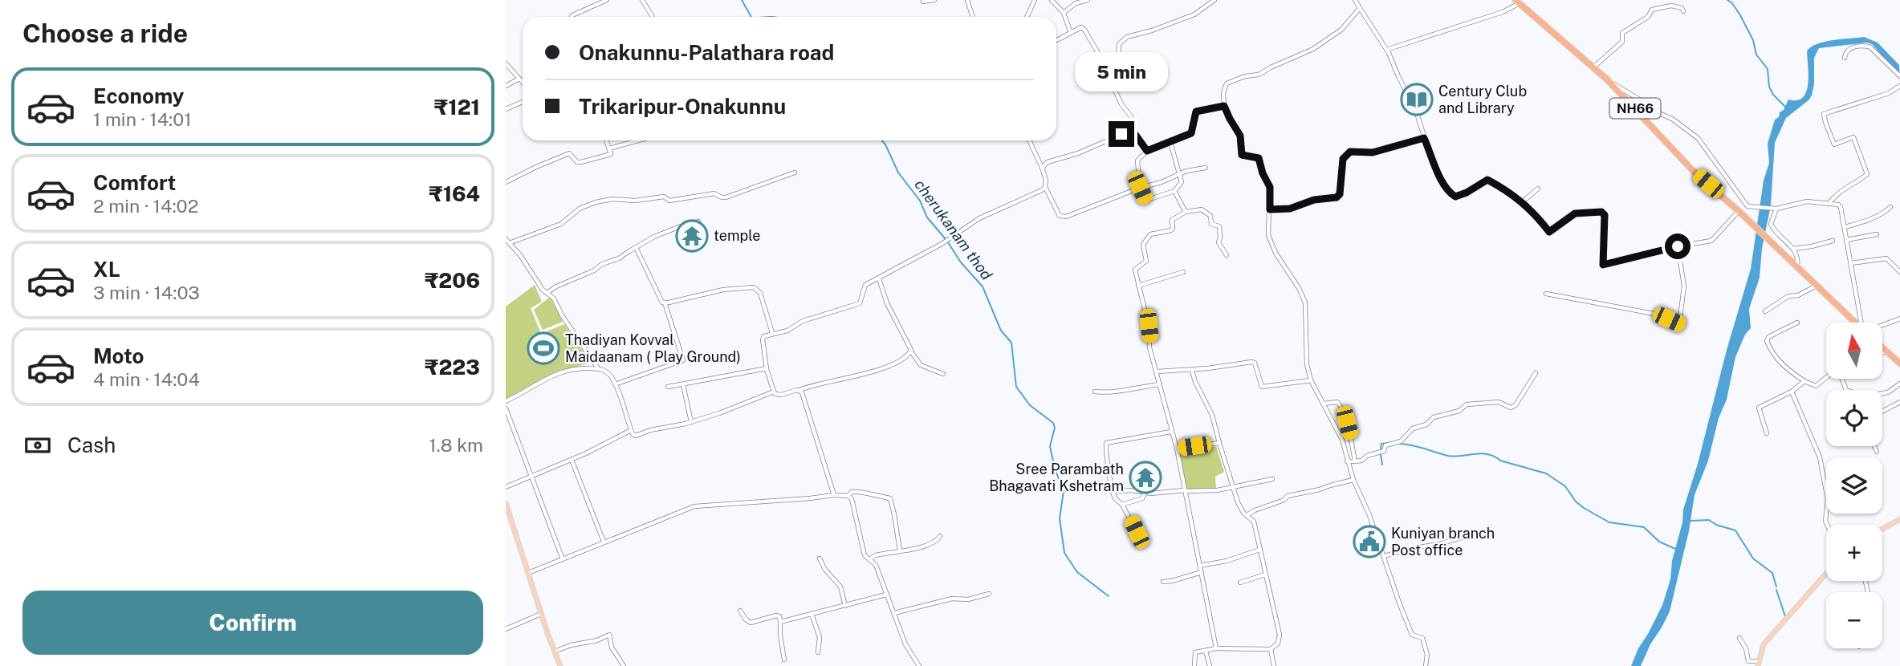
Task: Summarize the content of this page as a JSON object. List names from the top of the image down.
{
  "streets": {
    "highway": ["NH66"]
  },
  "water": ["cherukanam thod"],
  "places": {
    "library": ["Century Club and Library"],
    "temple": ["temple", "Sree Parambath Bhagavati Kshetram"],
    "sports": ["Thadiyan Kovval Maidaanam ( Play Ground)"],
    "public building": ["Kuniyan branch Post office"]
  },
  "north": "top",
  "page": {
    "heading": "Choose a ride",
    "banner": ["Onakunnu-Palathara road", "Trikaripur-Onakunnu"],
    "bubble": "5 min",
    "list": [
      {
        "name": "Economy",
        "note": "1 min · 14:01",
        "value": "₹121"
      },
      {
        "name": "Comfort",
        "note": "2 min · 14:02",
        "value": "₹164"
      },
      {
        "name": "XL",
        "note": "3 min · 14:03",
        "value": "₹206"
      },
      {
        "name": "Moto",
        "note": "4 min · 14:04",
        "value": "₹223"
      }
    ],
    "map_buttons": ["+", "−"],
    "pay": ["Cash", "1.8 km"],
    "buttons": "Confirm"
  }
}
